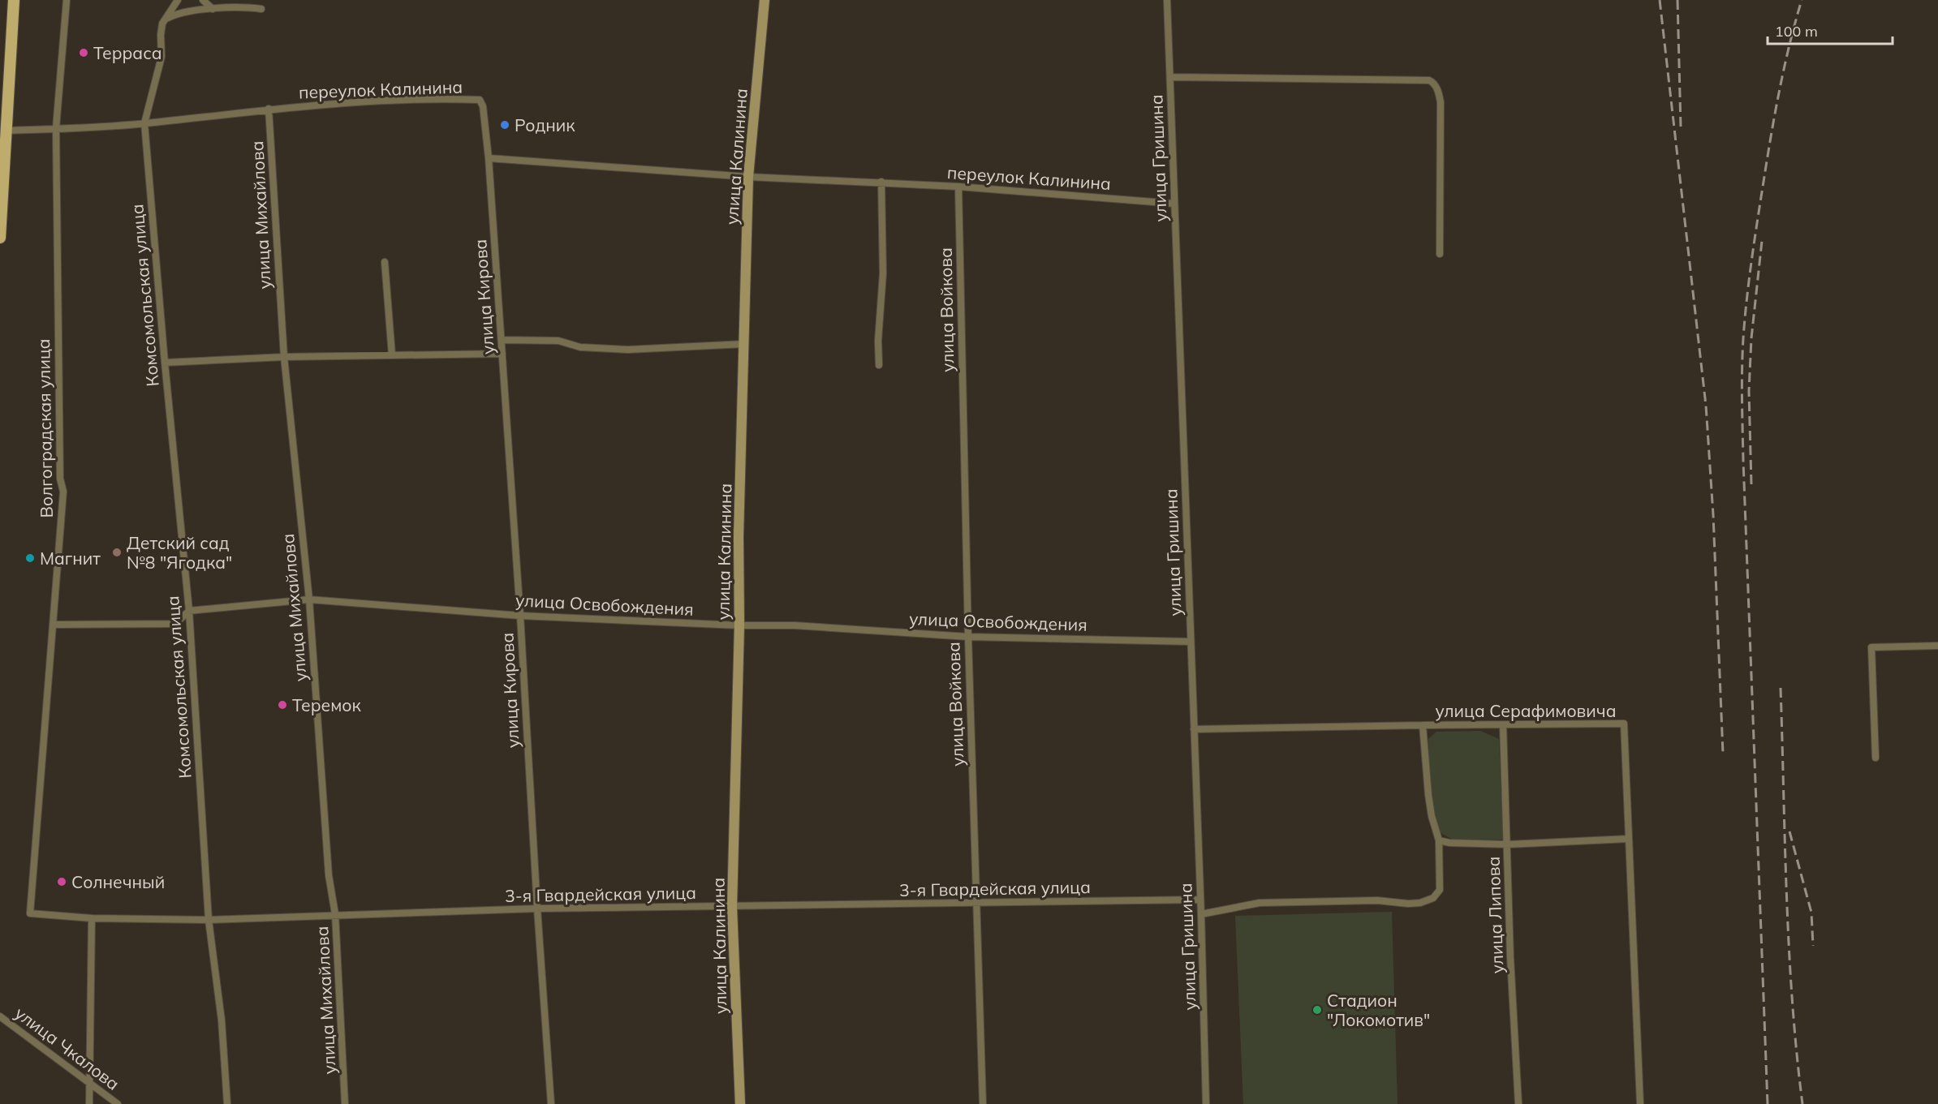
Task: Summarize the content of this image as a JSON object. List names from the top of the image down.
{
  "streets": {
    "street": [
      "переулок Калинина",
      "улица Калинина",
      "улица Гришина",
      "улица Михайлова",
      "Комсомольская улица",
      "улица Кирова",
      "улица Войкова",
      "Волгоградская улица",
      "улица Освобождения",
      "улица Серафимовича",
      "3-я Гвардейская улица",
      "улица Липова",
      "улица Чкалова"
    ]
  },
  "crossings": [
    ["переулок Калинина", "улица Калинина"],
    ["переулок Калинина", "улица Гришина"],
    ["переулок Калинина", "улица Михайлова"],
    ["переулок Калинина", "Комсомольская улица"],
    ["переулок Калинина", "улица Кирова"],
    ["переулок Калинина", "улица Войкова"],
    ["переулок Калинина", "Волгоградская улица"],
    ["улица Калинина", "улица Освобождения"],
    ["улица Калинина", "3-я Гвардейская улица"],
    ["улица Гришина", "улица Освобождения"],
    ["улица Гришина", "улица Серафимовича"],
    ["улица Гришина", "3-я Гвардейская улица"],
    ["улица Михайлова", "улица Освобождения"],
    ["улица Михайлова", "3-я Гвардейская улица"],
    ["Комсомольская улица", "улица Освобождения"],
    ["Комсомольская улица", "3-я Гвардейская улица"],
    ["улица Кирова", "улица Освобождения"],
    ["улица Кирова", "3-я Гвардейская улица"],
    ["улица Войкова", "улица Освобождения"],
    ["улица Войкова", "3-я Гвардейская улица"],
    ["Волгоградская улица", "улица Освобождения"],
    ["Волгоградская улица", "3-я Гвардейская улица"],
    ["улица Серафимовича", "улица Липова"]
  ],
  "places": [
    "Терраса",
    "Родник",
    "Детский сад №8 \"Ягодка\"",
    "Магнит",
    "Теремок",
    "Солнечный",
    "Стадион \"Локомотив\""
  ],
  "scale_bar": "100 m"
}
